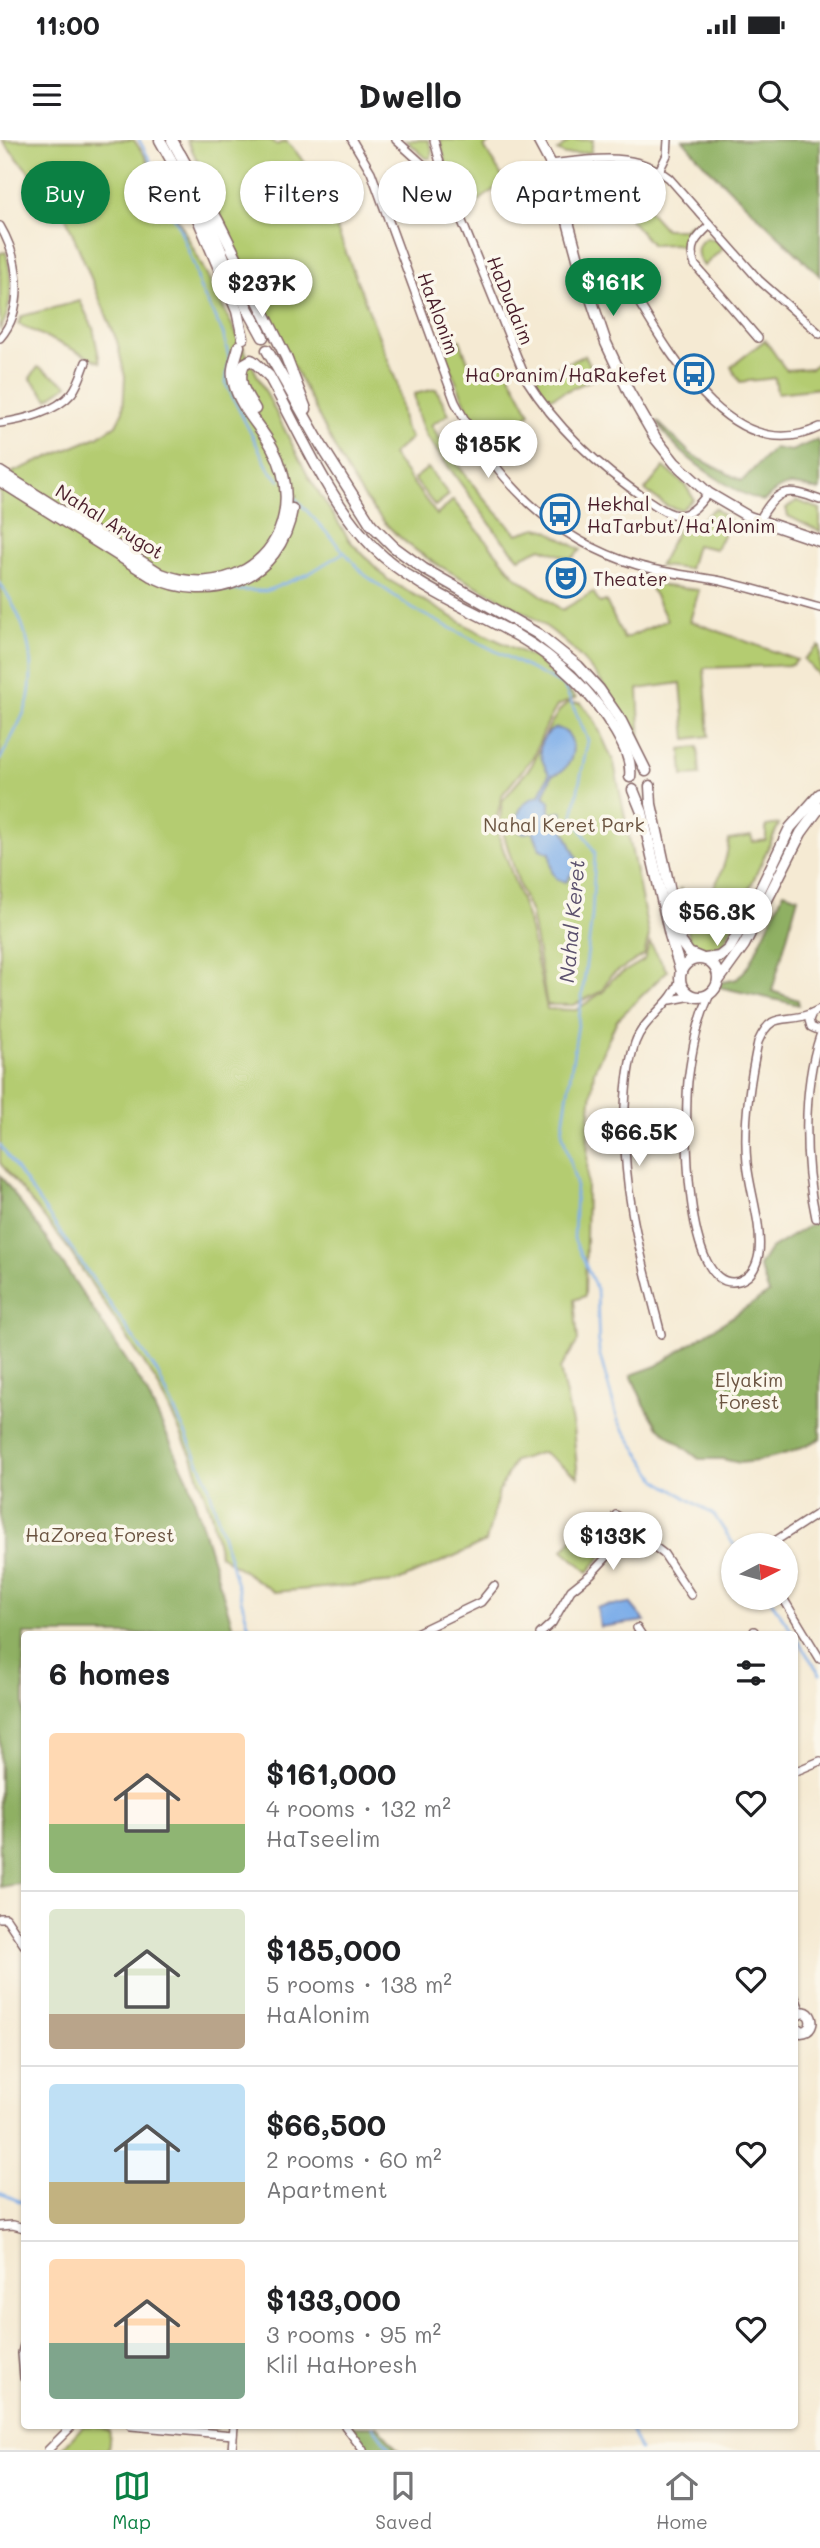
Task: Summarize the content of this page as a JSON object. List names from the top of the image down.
{
  "streets": {
    "main road": ["Nahal Arugot"],
    "street": ["HaDudaim", "HaAlonim"]
  },
  "water": ["Nahal Keret"],
  "parks": ["Nahal Keret Park", "Elyakim Forest", "HaZorea Forest"],
  "places": {
    "bus stop": ["HaOranim/HaRakefet", "Hekhal HaTarbut/Ha'Alonim"],
    "theatre": ["Theater"]
  },
  "north": "right",
  "page": {
    "status": "11:00",
    "header": "Dwello",
    "chip": [
      "Buy",
      "Rent",
      "Filters",
      "New",
      "Apartment"
    ],
    "price": [
      "$161K",
      "$237K",
      "$185K",
      "$56.3K",
      "$66.5K",
      "$133K"
    ],
    "heading": "6 homes",
    "list": [
      {
        "name": "$161,000",
        "note": "4 rooms · 132 m² · HaTseelim"
      },
      {
        "name": "$185,000",
        "note": "5 rooms · 138 m² · HaAlonim"
      },
      {
        "name": "$66,500",
        "note": "2 rooms · 60 m² · Apartment"
      },
      {
        "name": "$133,000",
        "note": "3 rooms · 95 m² · Klil HaHoresh"
      }
    ],
    "tabs": ["Map", "Saved", "Home"]
  }
}
